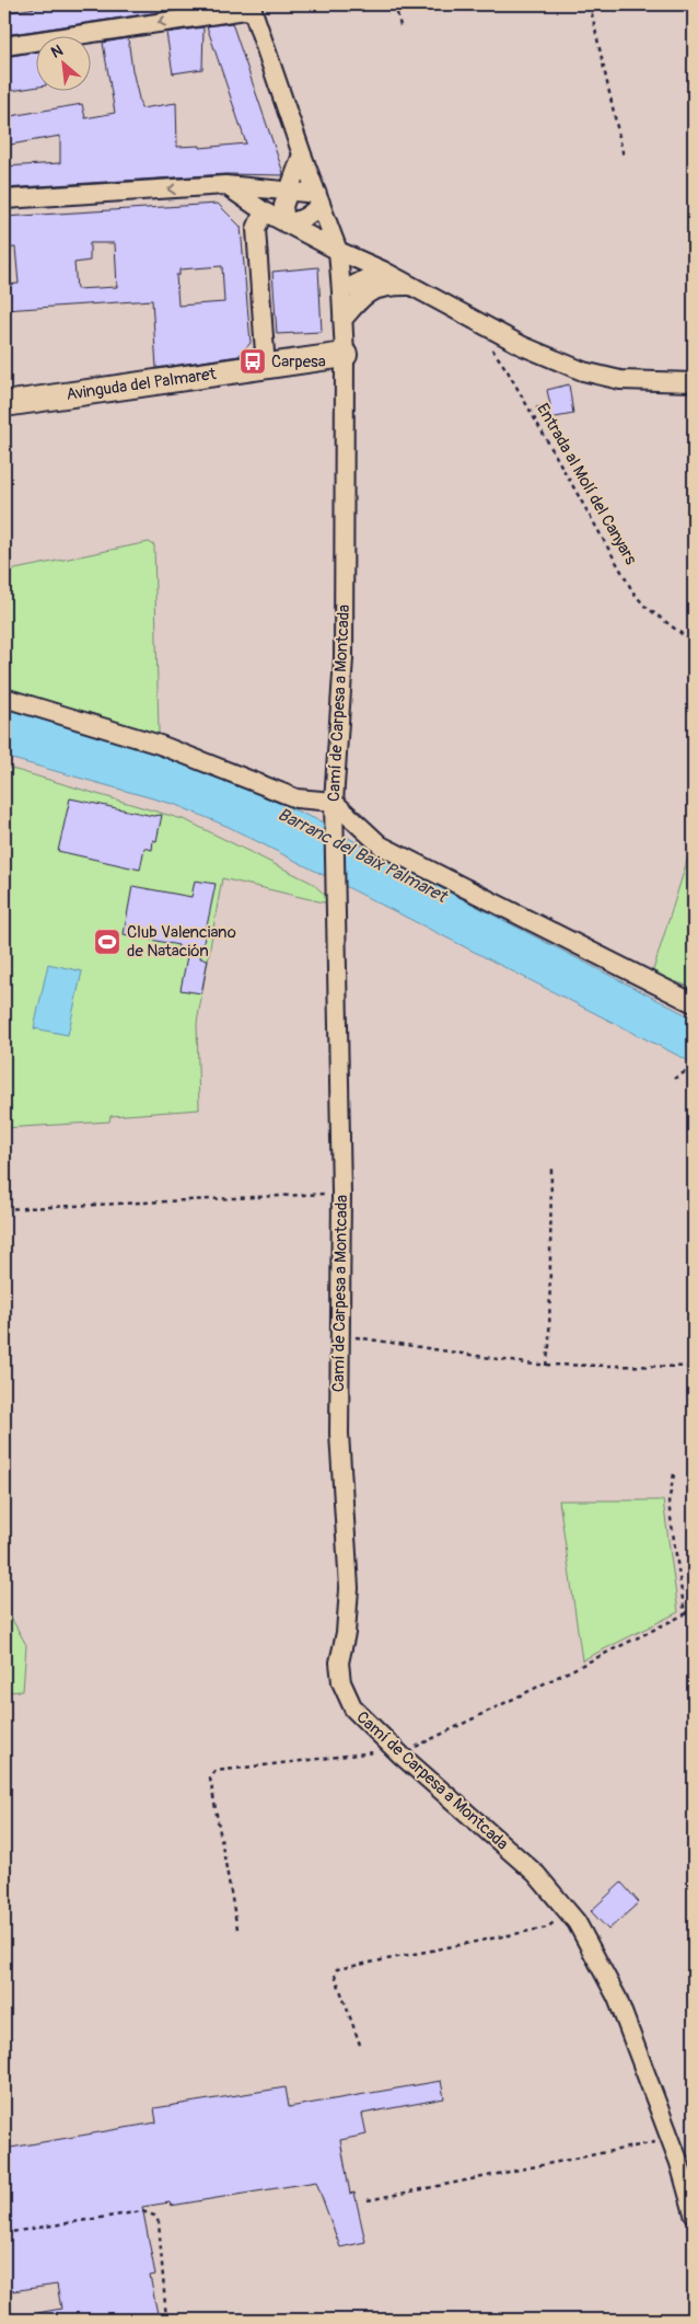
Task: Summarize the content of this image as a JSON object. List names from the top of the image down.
{
  "streets": {
    "street": ["Avinguda del Palmaret", "Camí de Carpesa a Montcada"],
    "path": ["Entrada al Molí del Canyars"]
  },
  "crossings": [
    ["Avinguda del Palmaret", "Camí de Carpesa a Montcada"]
  ],
  "water": ["Barranc del Baix Palmaret"],
  "places": {
    "bus stop": ["Carpesa"],
    "sports": ["Club Valenciano de Natación"]
  },
  "north": "top left"
}
